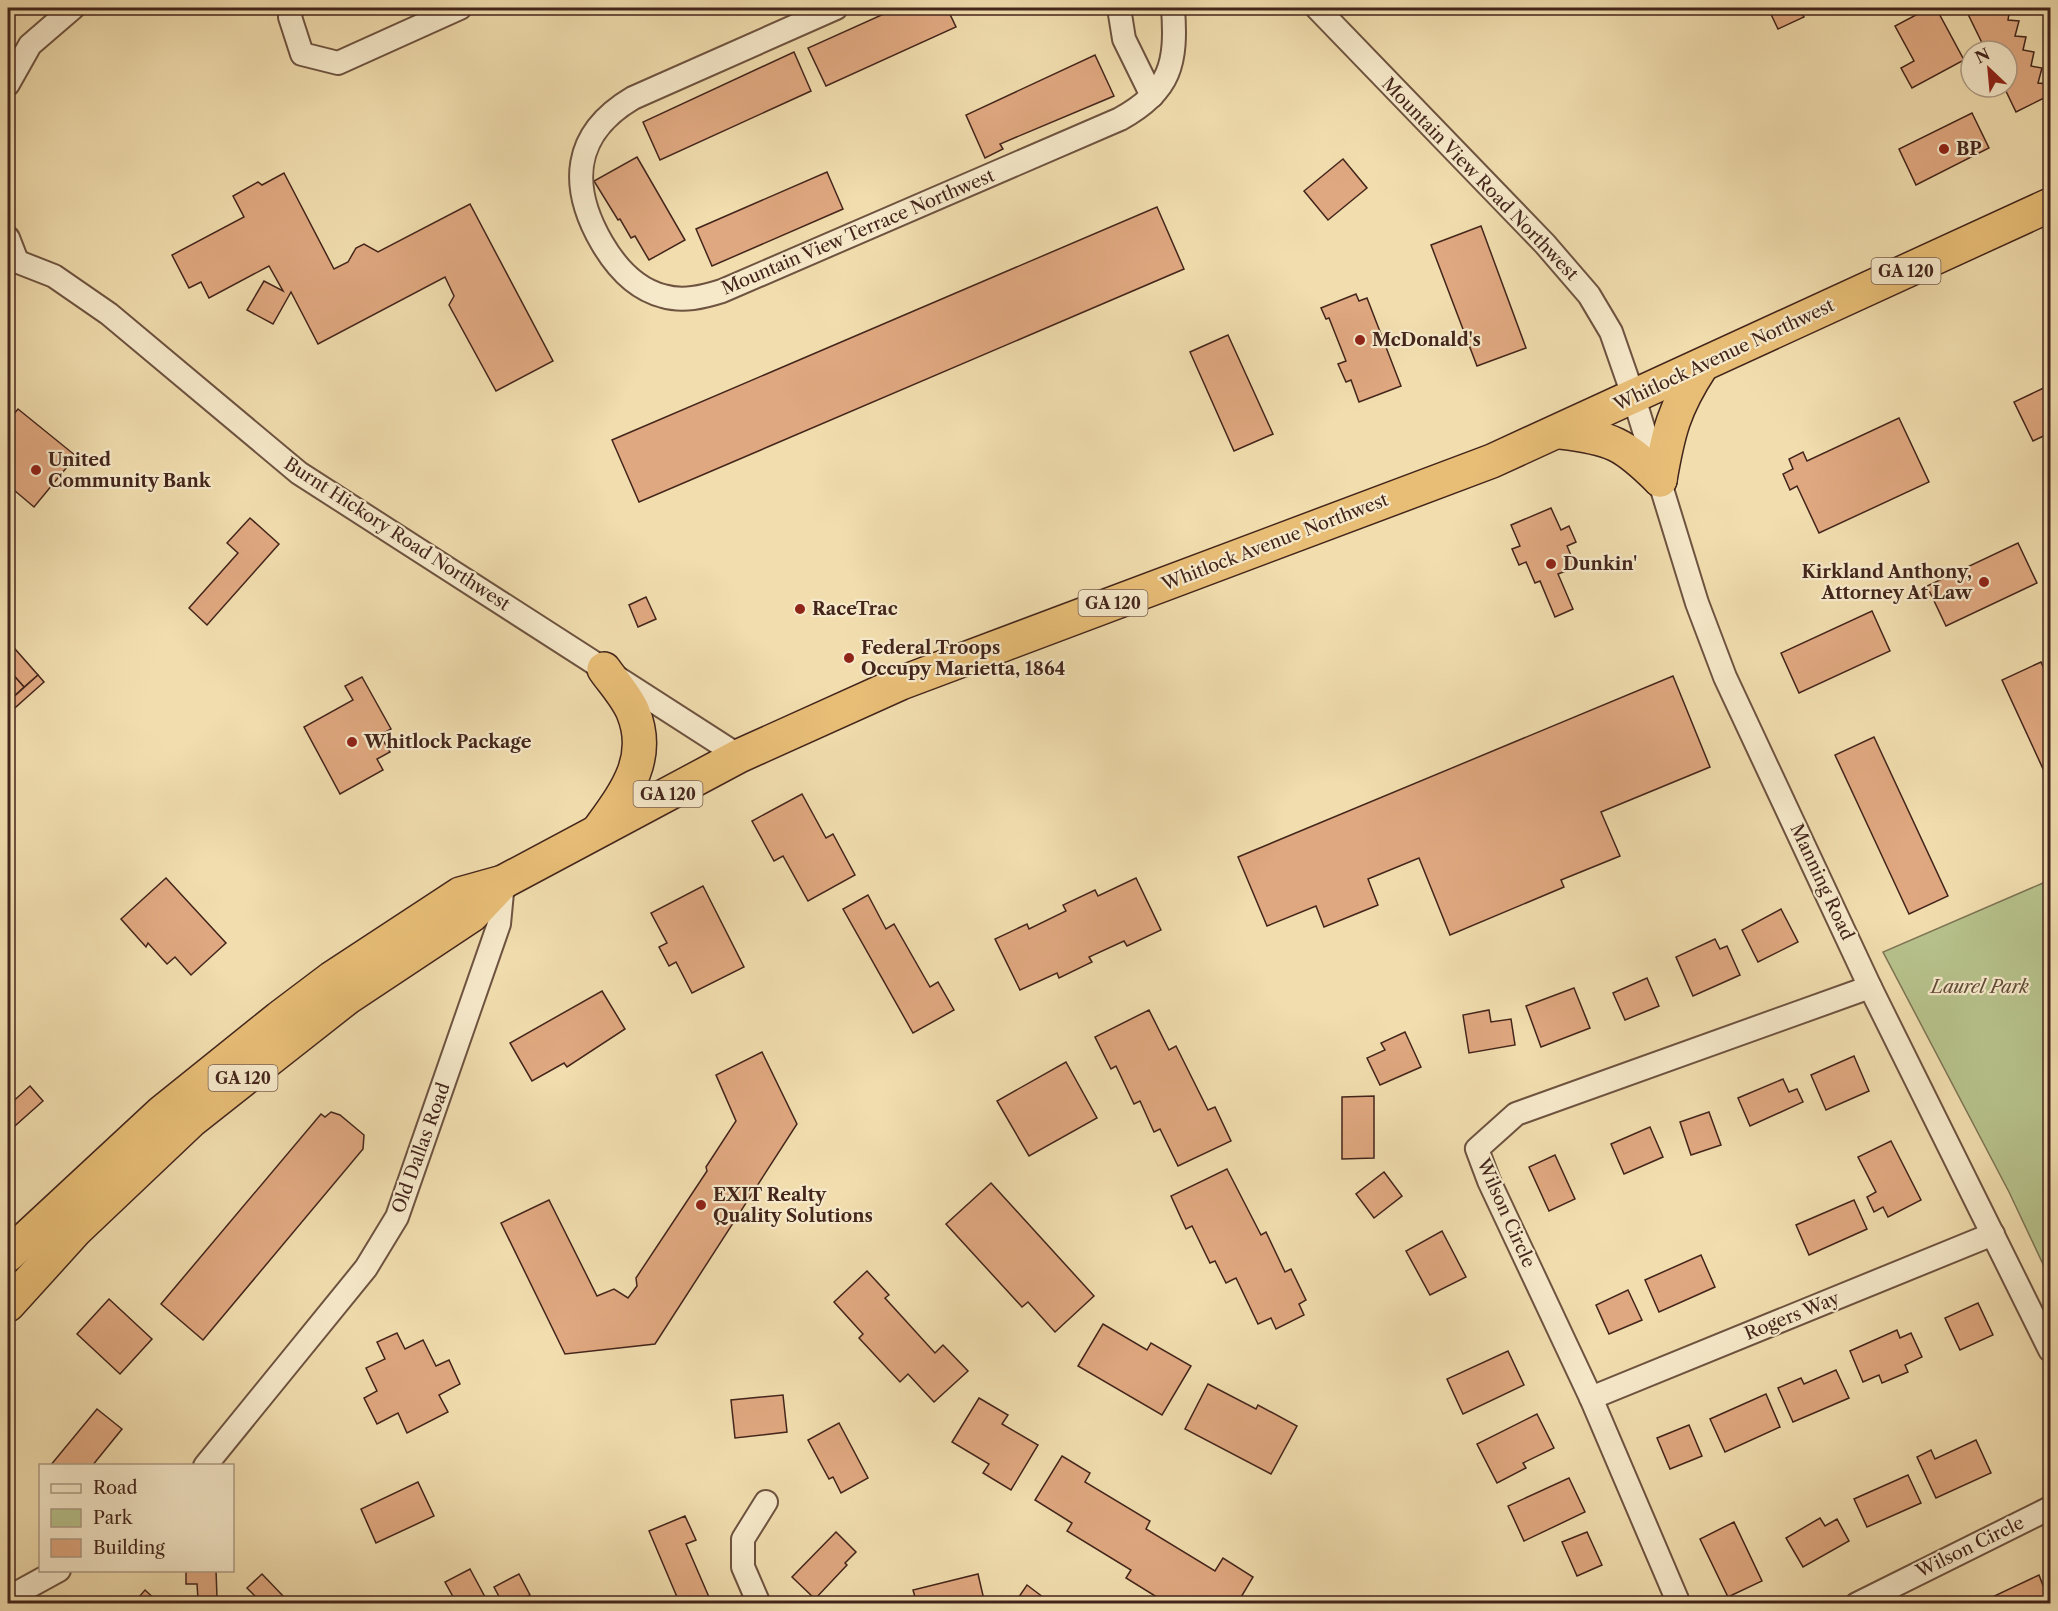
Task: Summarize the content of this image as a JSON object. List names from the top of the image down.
{
  "streets": {
    "highway": ["GA 120", "Whitlock Avenue Northwest"],
    "street": [
      "Mountain View Road Northwest",
      "Mountain View Terrace Northwest",
      "Burnt Hickory Road Northwest",
      "Manning Road",
      "Old Dallas Road",
      "Wilson Circle",
      "Rogers Way"
    ]
  },
  "crossings": [
    ["Mountain View Road Northwest", "Whitlock Avenue Northwest"],
    ["Mountain View Road Northwest", "Manning Road"],
    ["Whitlock Avenue Northwest", "Burnt Hickory Road Northwest"],
    ["Whitlock Avenue Northwest", "Manning Road"],
    ["Whitlock Avenue Northwest", "Old Dallas Road"],
    ["Manning Road", "Wilson Circle"],
    ["Manning Road", "Rogers Way"],
    ["Wilson Circle", "Rogers Way"]
  ],
  "parks": ["Laurel Park"],
  "places": [
    "BP",
    "McDonald's",
    "United Community Bank",
    "Dunkin'",
    "Kirkland Anthony, Attorney At Law",
    "RaceTrac",
    "Federal Troops Occupy Marietta, 1864",
    "Whitlock Package",
    "EXIT Realty Quality Solutions"
  ],
  "legend": ["Road", "Park", "Building"],
  "north": "top left"
}
